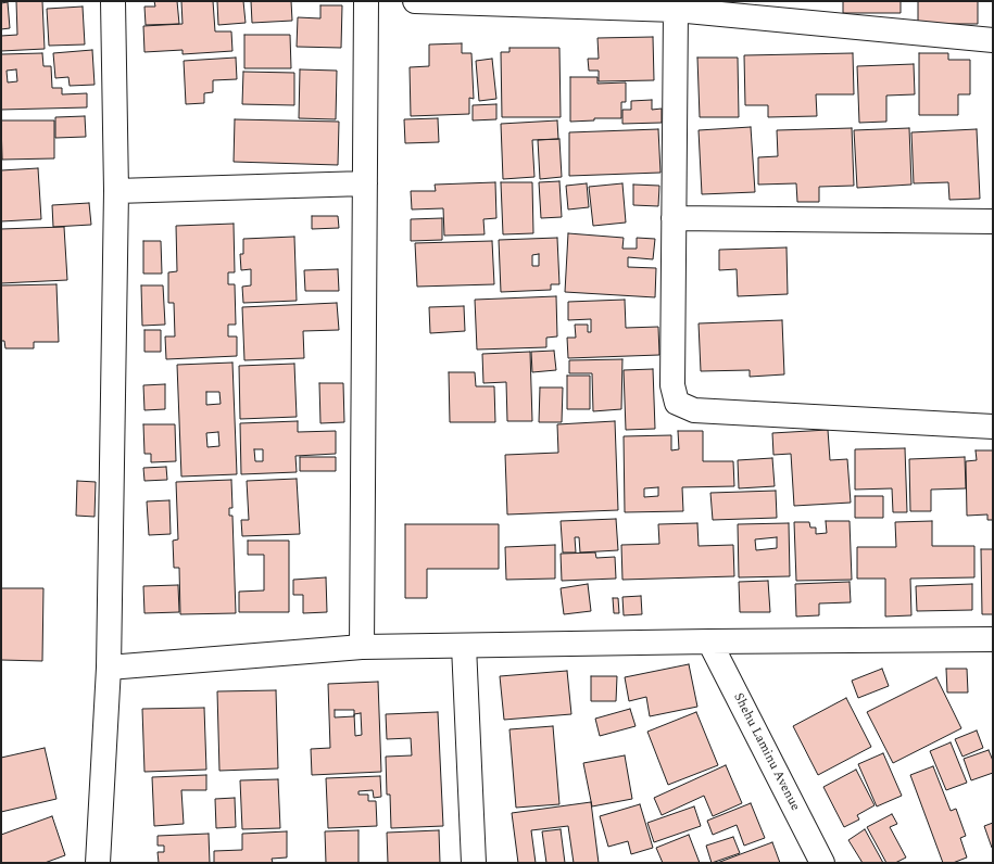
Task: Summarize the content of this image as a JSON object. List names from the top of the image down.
{
  "streets": {
    "street": ["Shehu Laminu Avenue"]
  }
}
